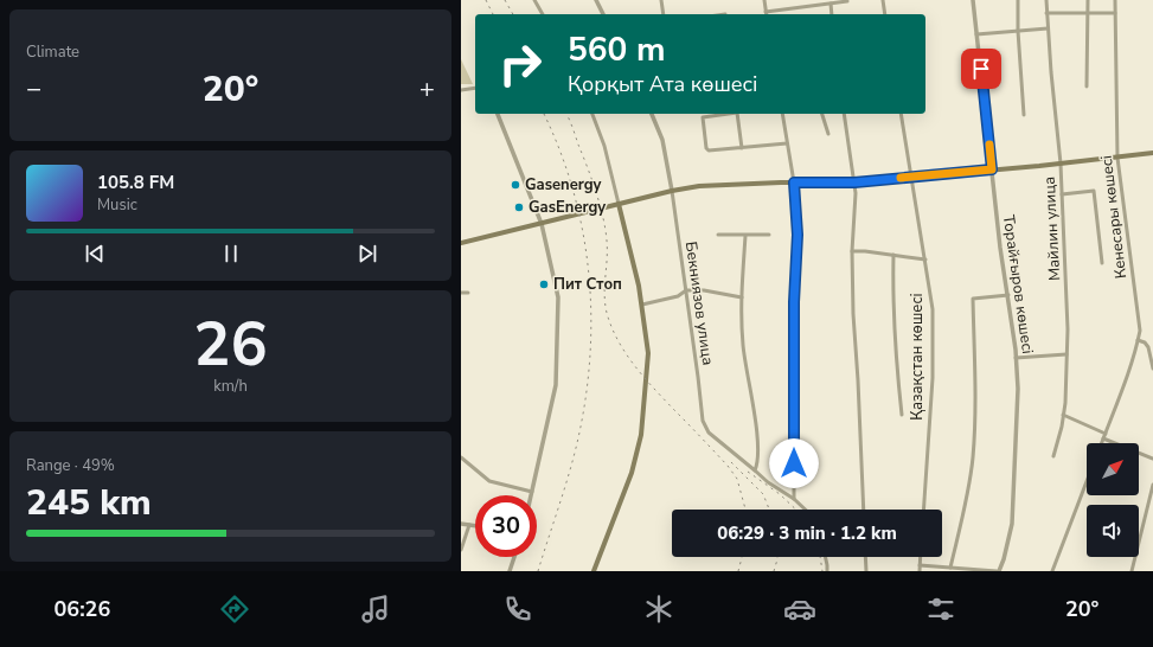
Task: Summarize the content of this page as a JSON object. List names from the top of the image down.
{
  "streets": {
    "street": [
      "Кенесары көшесі",
      "Майлин улица",
      "Торайғыров көшесі",
      "Бекниязов улица",
      "Қазақстан көшесі"
    ]
  },
  "places": ["Gasenergy", "GasEnergy", "Пит Стоп"],
  "north": "top right",
  "page": {
    "tile": [
      "Climate",
      ["26", "km/h"],
      ["Range · 49%", "245 km"]
    ],
    "turn": ["560 m", "Қорқыт Ата көшесі"],
    "heat": ["−", "20°", "+"],
    "song": ["105.8 FM", "Music"],
    "limit": "30",
    "trip": "06:29 · 3 min · 1.2 km",
    "tabs": ["06:26", "20°"]
  }
}
